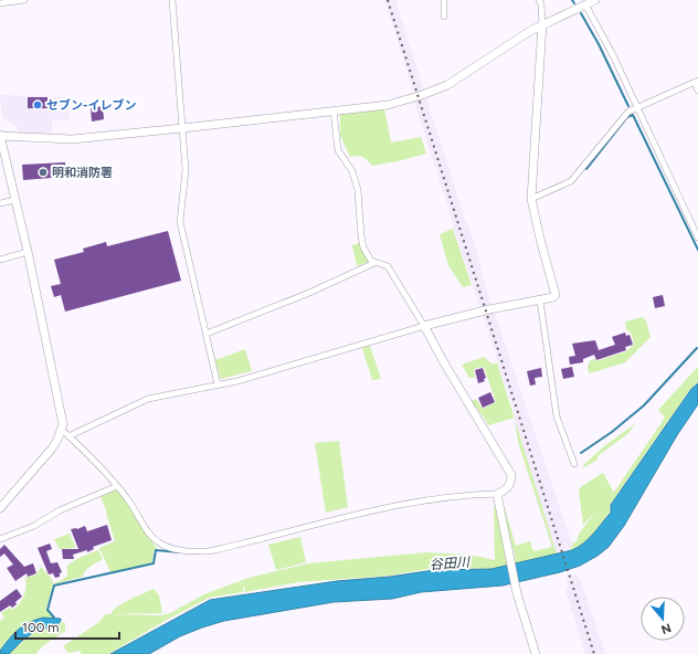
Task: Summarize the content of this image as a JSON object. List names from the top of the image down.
{
  "water": ["谷田川"],
  "places": ["セブン-イレブン", "明和消防署"],
  "scale_bar": "100 m",
  "north": "bottom"
}
